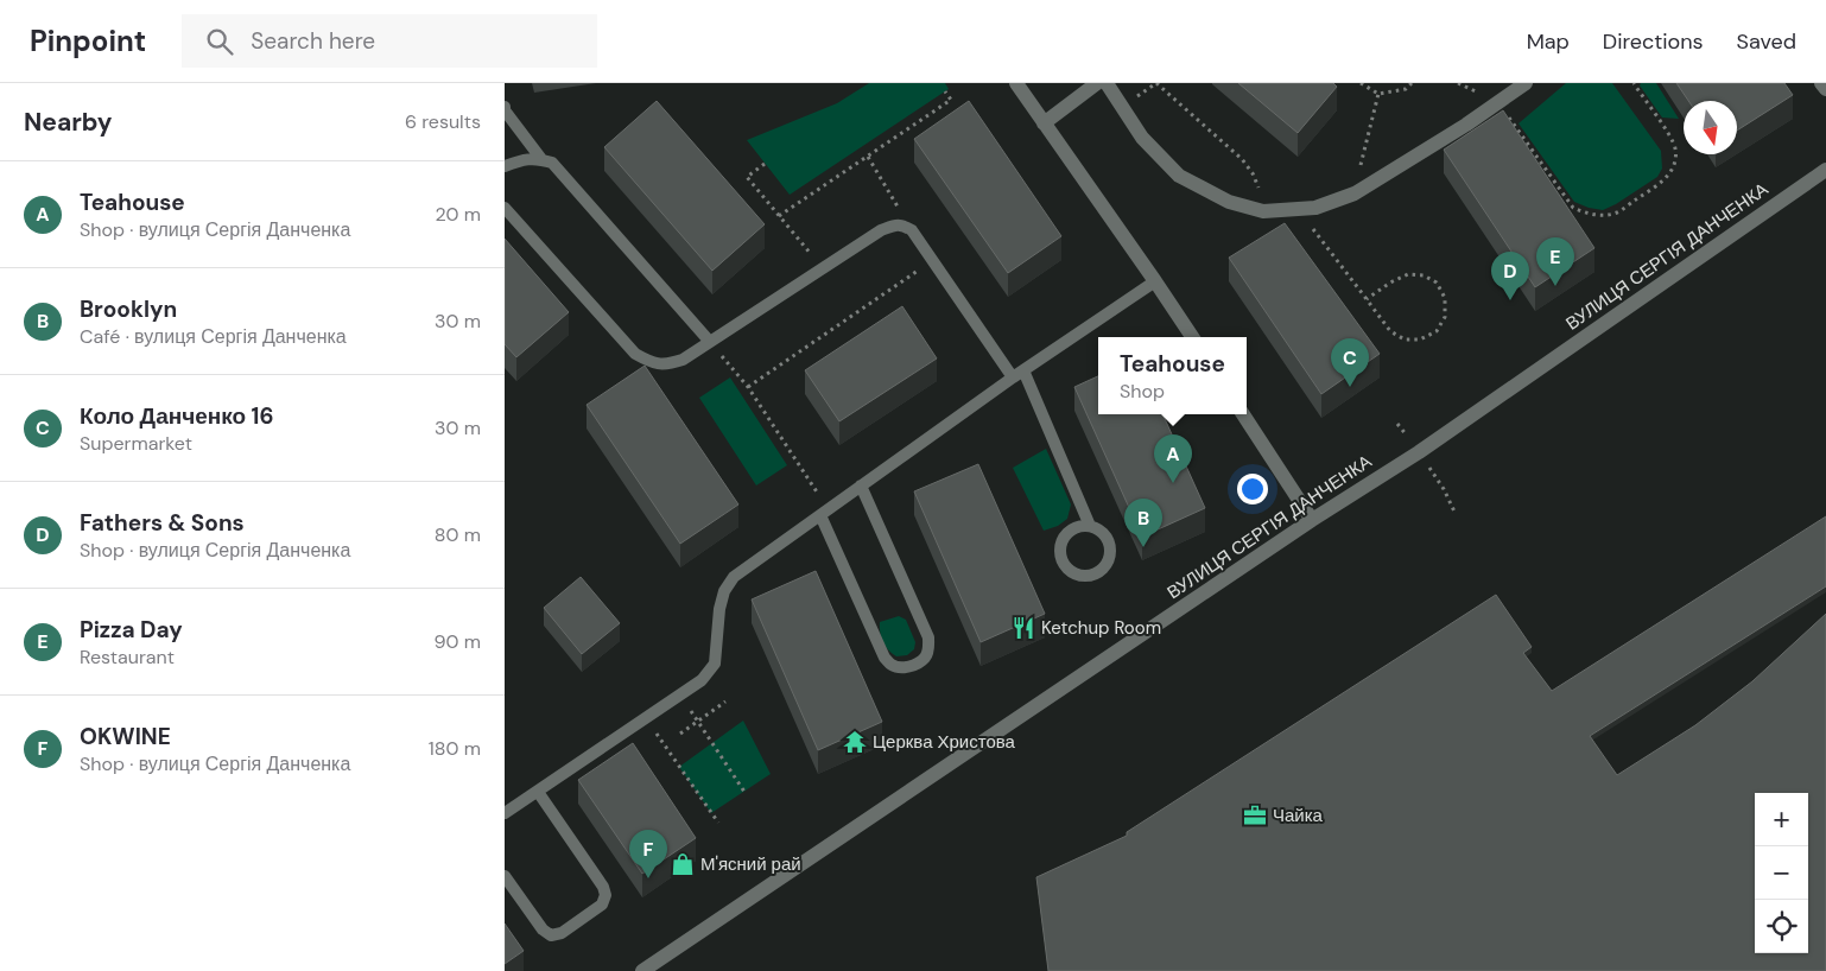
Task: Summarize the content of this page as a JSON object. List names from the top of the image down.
{
  "streets": {
    "street": ["ВУЛИЦЯ СЕРГІЯ ДАНЧЕНКА"]
  },
  "places": {
    "restaurant": ["Ketchup Room"],
    "temple": ["Церква Христова"],
    "office": ["Чайка"],
    "shop": ["М'ясний рай"]
  },
  "north": "bottom",
  "page": {
    "header": "Pinpoint",
    "search": "Search here",
    "nav": ["Map", "Directions", "Saved"],
    "heading": ["Nearby", "6 results"],
    "list": [
      {
        "mark": "A",
        "name": "Teahouse",
        "note": "Shop · вулиця Сергія Данченка",
        "value": "20 m"
      },
      {
        "mark": "B",
        "name": "Brooklyn",
        "note": "Café · вулиця Сергія Данченка",
        "value": "30 m"
      },
      {
        "mark": "C",
        "name": "Коло Данченко 16",
        "note": "Supermarket",
        "value": "30 m"
      },
      {
        "mark": "D",
        "name": "Fathers & Sons",
        "note": "Shop · вулиця Сергія Данченка",
        "value": "80 m"
      },
      {
        "mark": "E",
        "name": "Pizza Day",
        "note": "Restaurant",
        "value": "90 m"
      },
      {
        "mark": "F",
        "name": "OKWINE",
        "note": "Shop · вулиця Сергія Данченка",
        "value": "180 m"
      }
    ],
    "pins": [
      "E",
      "D",
      "C",
      "A",
      "B",
      "F"
    ],
    "popup": ["Teahouse", "Shop"],
    "map_buttons": ["+", "−"]
  }
}
